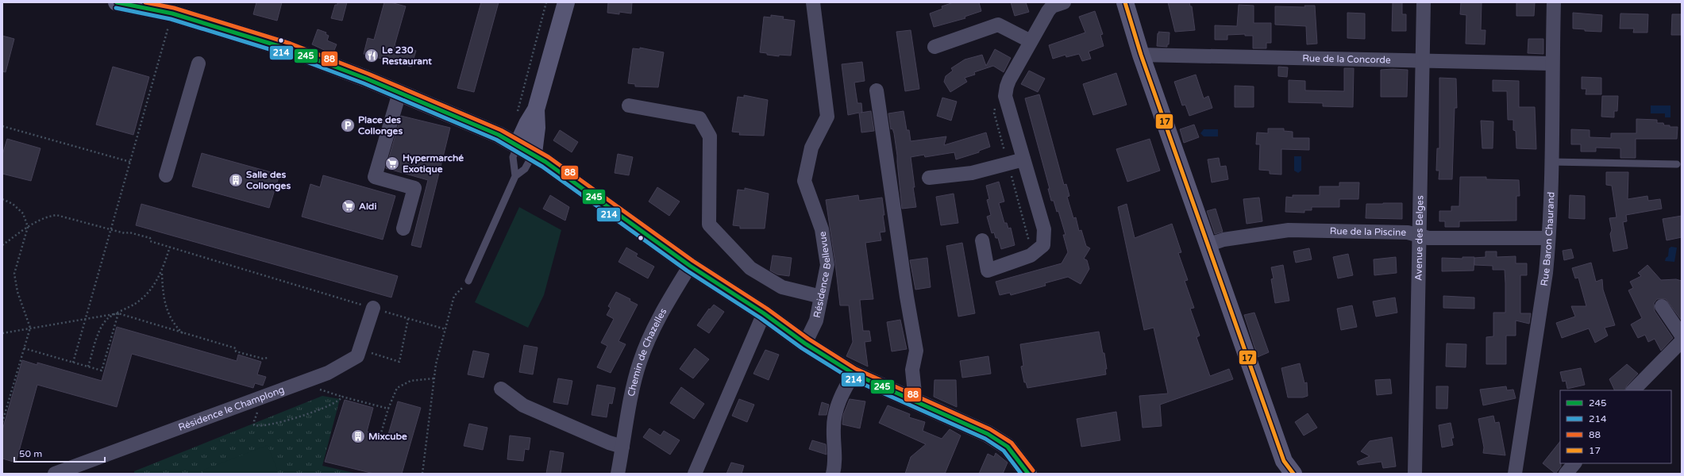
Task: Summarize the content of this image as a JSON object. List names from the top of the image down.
{
  "streets": {
    "street": [
      "Rue de la Concorde",
      "Rue de la Piscine",
      "Avenue des Belges",
      "Rue Baron Chaurand",
      "Résidence Bellevue",
      "Chemin de Chazelles",
      "Résidence le Champlong"
    ]
  },
  "crossings": [
    ["Rue de la Concorde", "Avenue des Belges"],
    ["Rue de la Concorde", "Rue Baron Chaurand"],
    ["Rue de la Piscine", "Avenue des Belges"],
    ["Rue de la Piscine", "Rue Baron Chaurand"]
  ],
  "places": {
    "restaurant": ["Le 230 Restaurant"],
    "parking": ["Place des Collonges"],
    "supermarket": ["Hypermarché Exotique", "Aldi"],
    "building": ["Salle des Collonges", "Mixcube"]
  },
  "lines": [
    "transit line 245",
    "transit line 88",
    "transit line 17",
    "transit line 214"
  ],
  "legend": [
    "245",
    "214",
    "88",
    "17"
  ],
  "scale_bar": "50 m"
}
